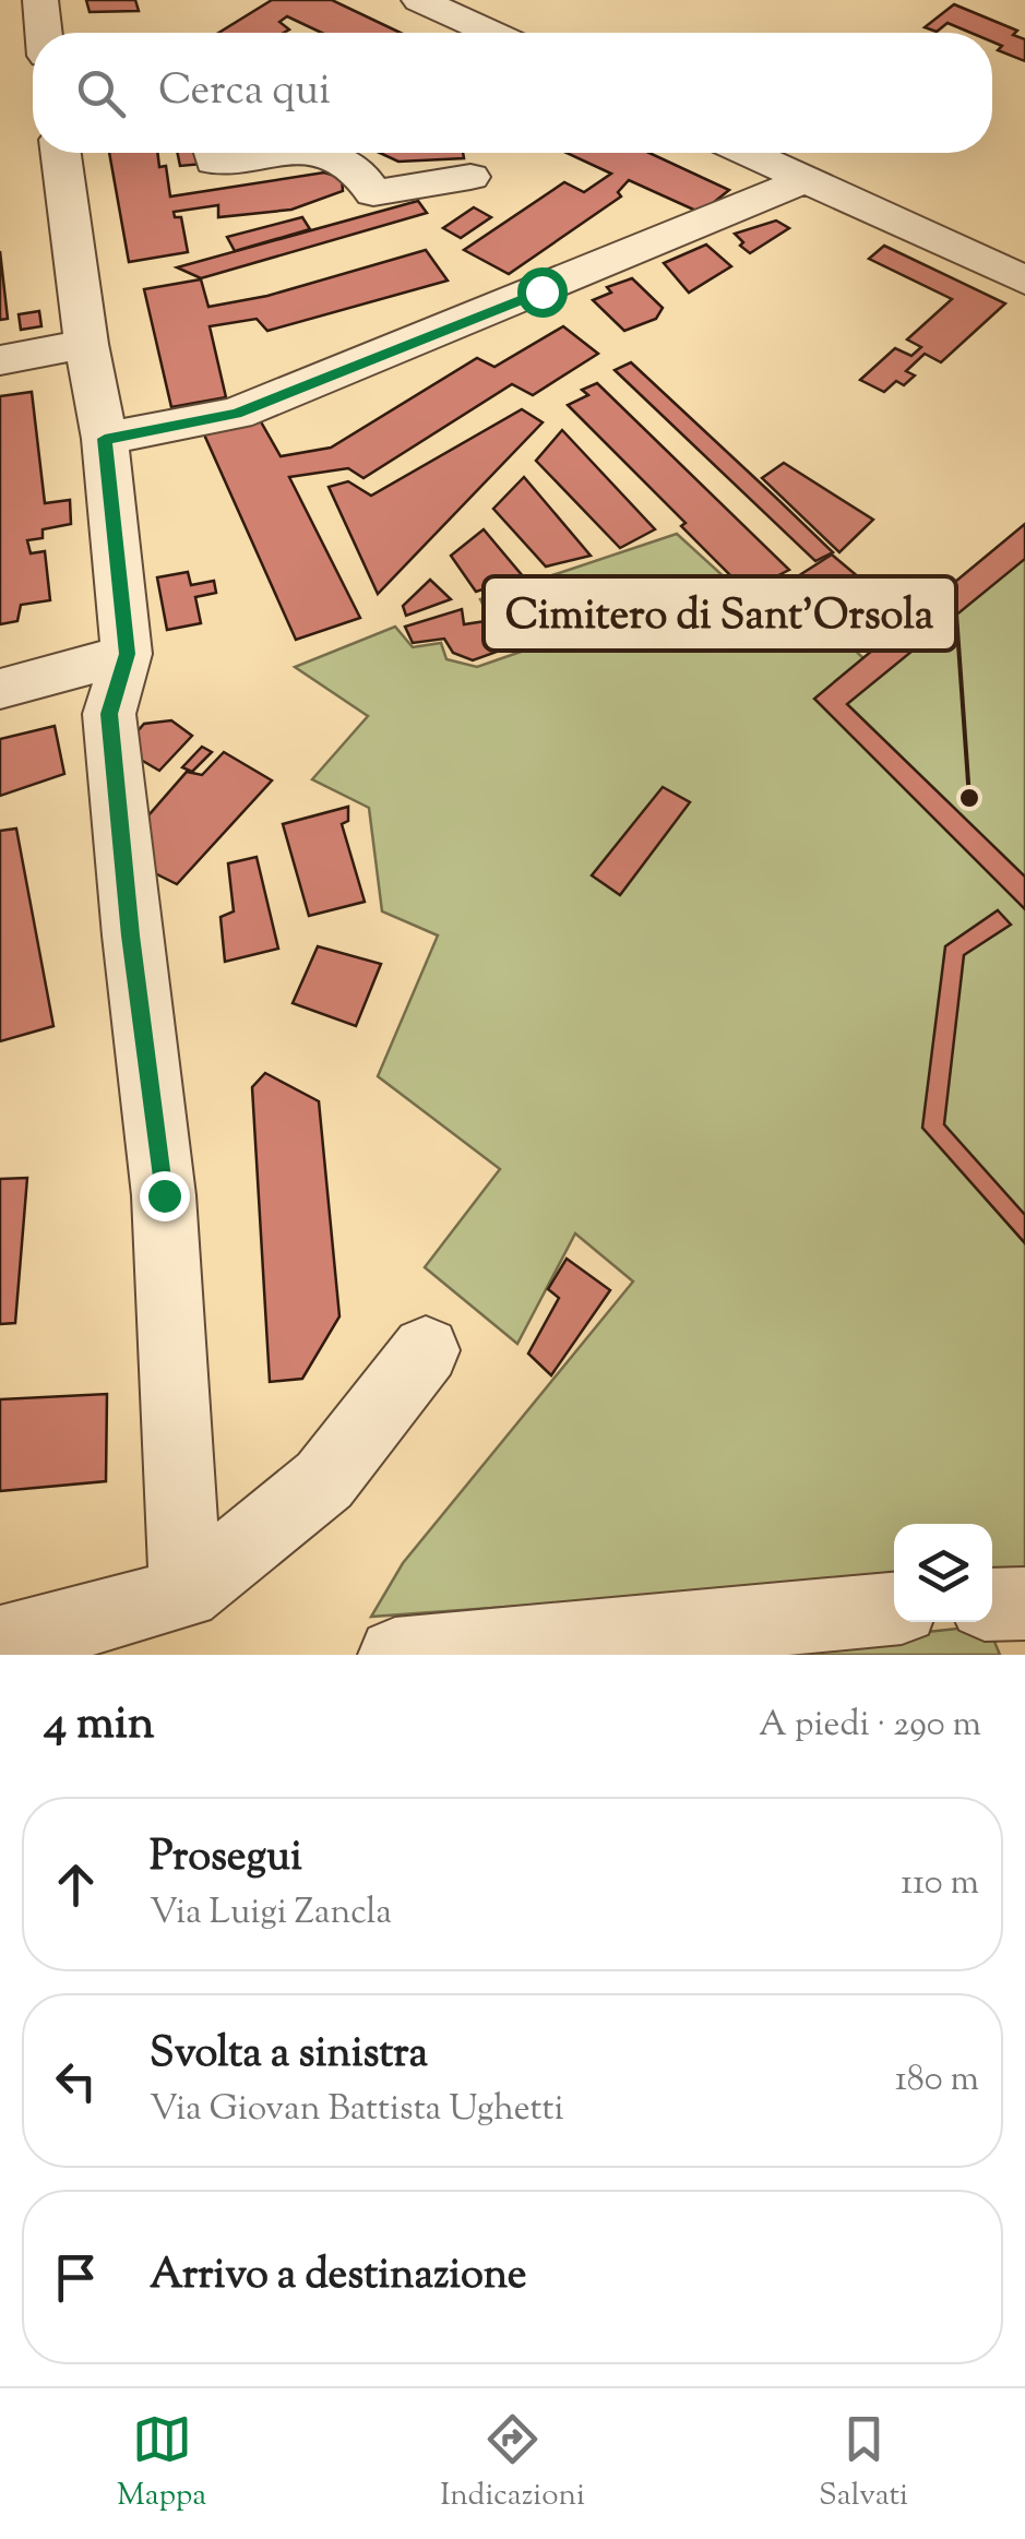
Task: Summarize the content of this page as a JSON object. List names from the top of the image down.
{
  "places": ["Cimitero di Sant'Orsola"],
  "page": {
    "search": "Cerca qui",
    "heading": ["4 min", "A piedi · 290 m"],
    "list": [
      ["Prosegui", "Via Luigi Zancla", "110 m"],
      ["Svolta a sinistra", "Via Giovan Battista Ughetti", "180 m"],
      "Arrivo a destinazione"
    ],
    "nav": ["Mappa", "Indicazioni", "Salvati"]
  }
}
